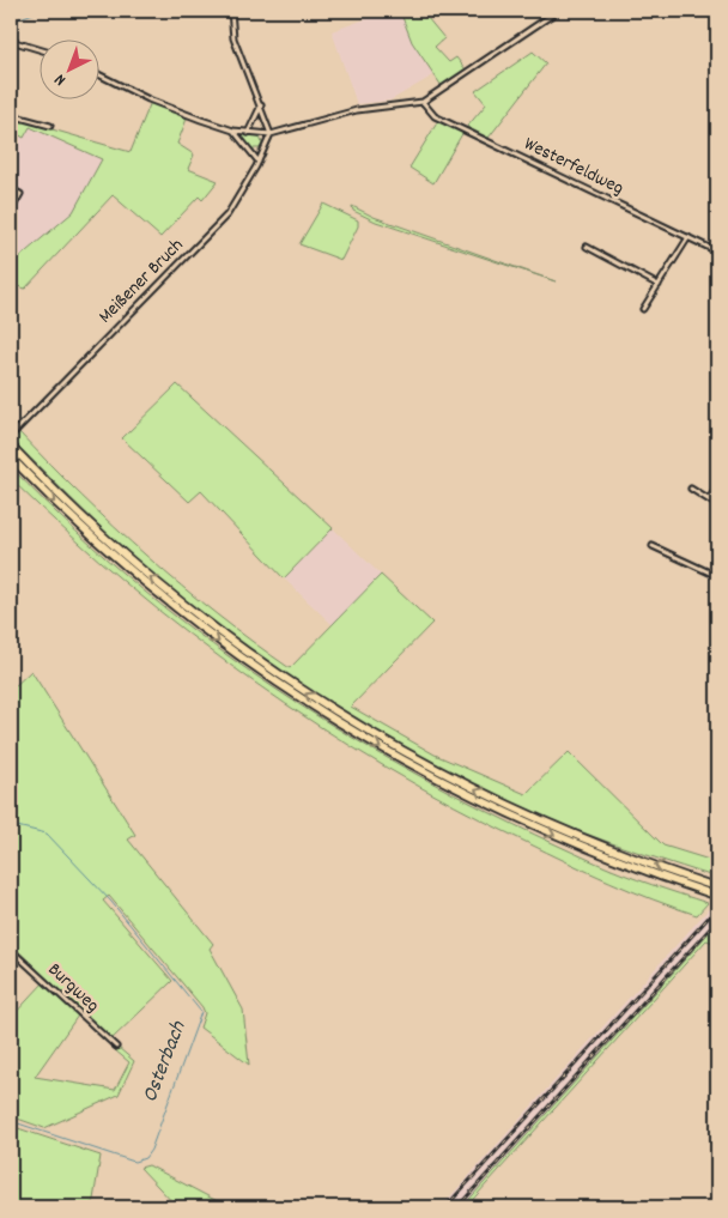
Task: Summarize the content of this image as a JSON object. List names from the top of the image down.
{
  "streets": {
    "street": ["Westerfeldweg", "Meißener Bruch", "Burgweg"]
  },
  "water": ["Osterbach"],
  "north": "bottom left"
}
